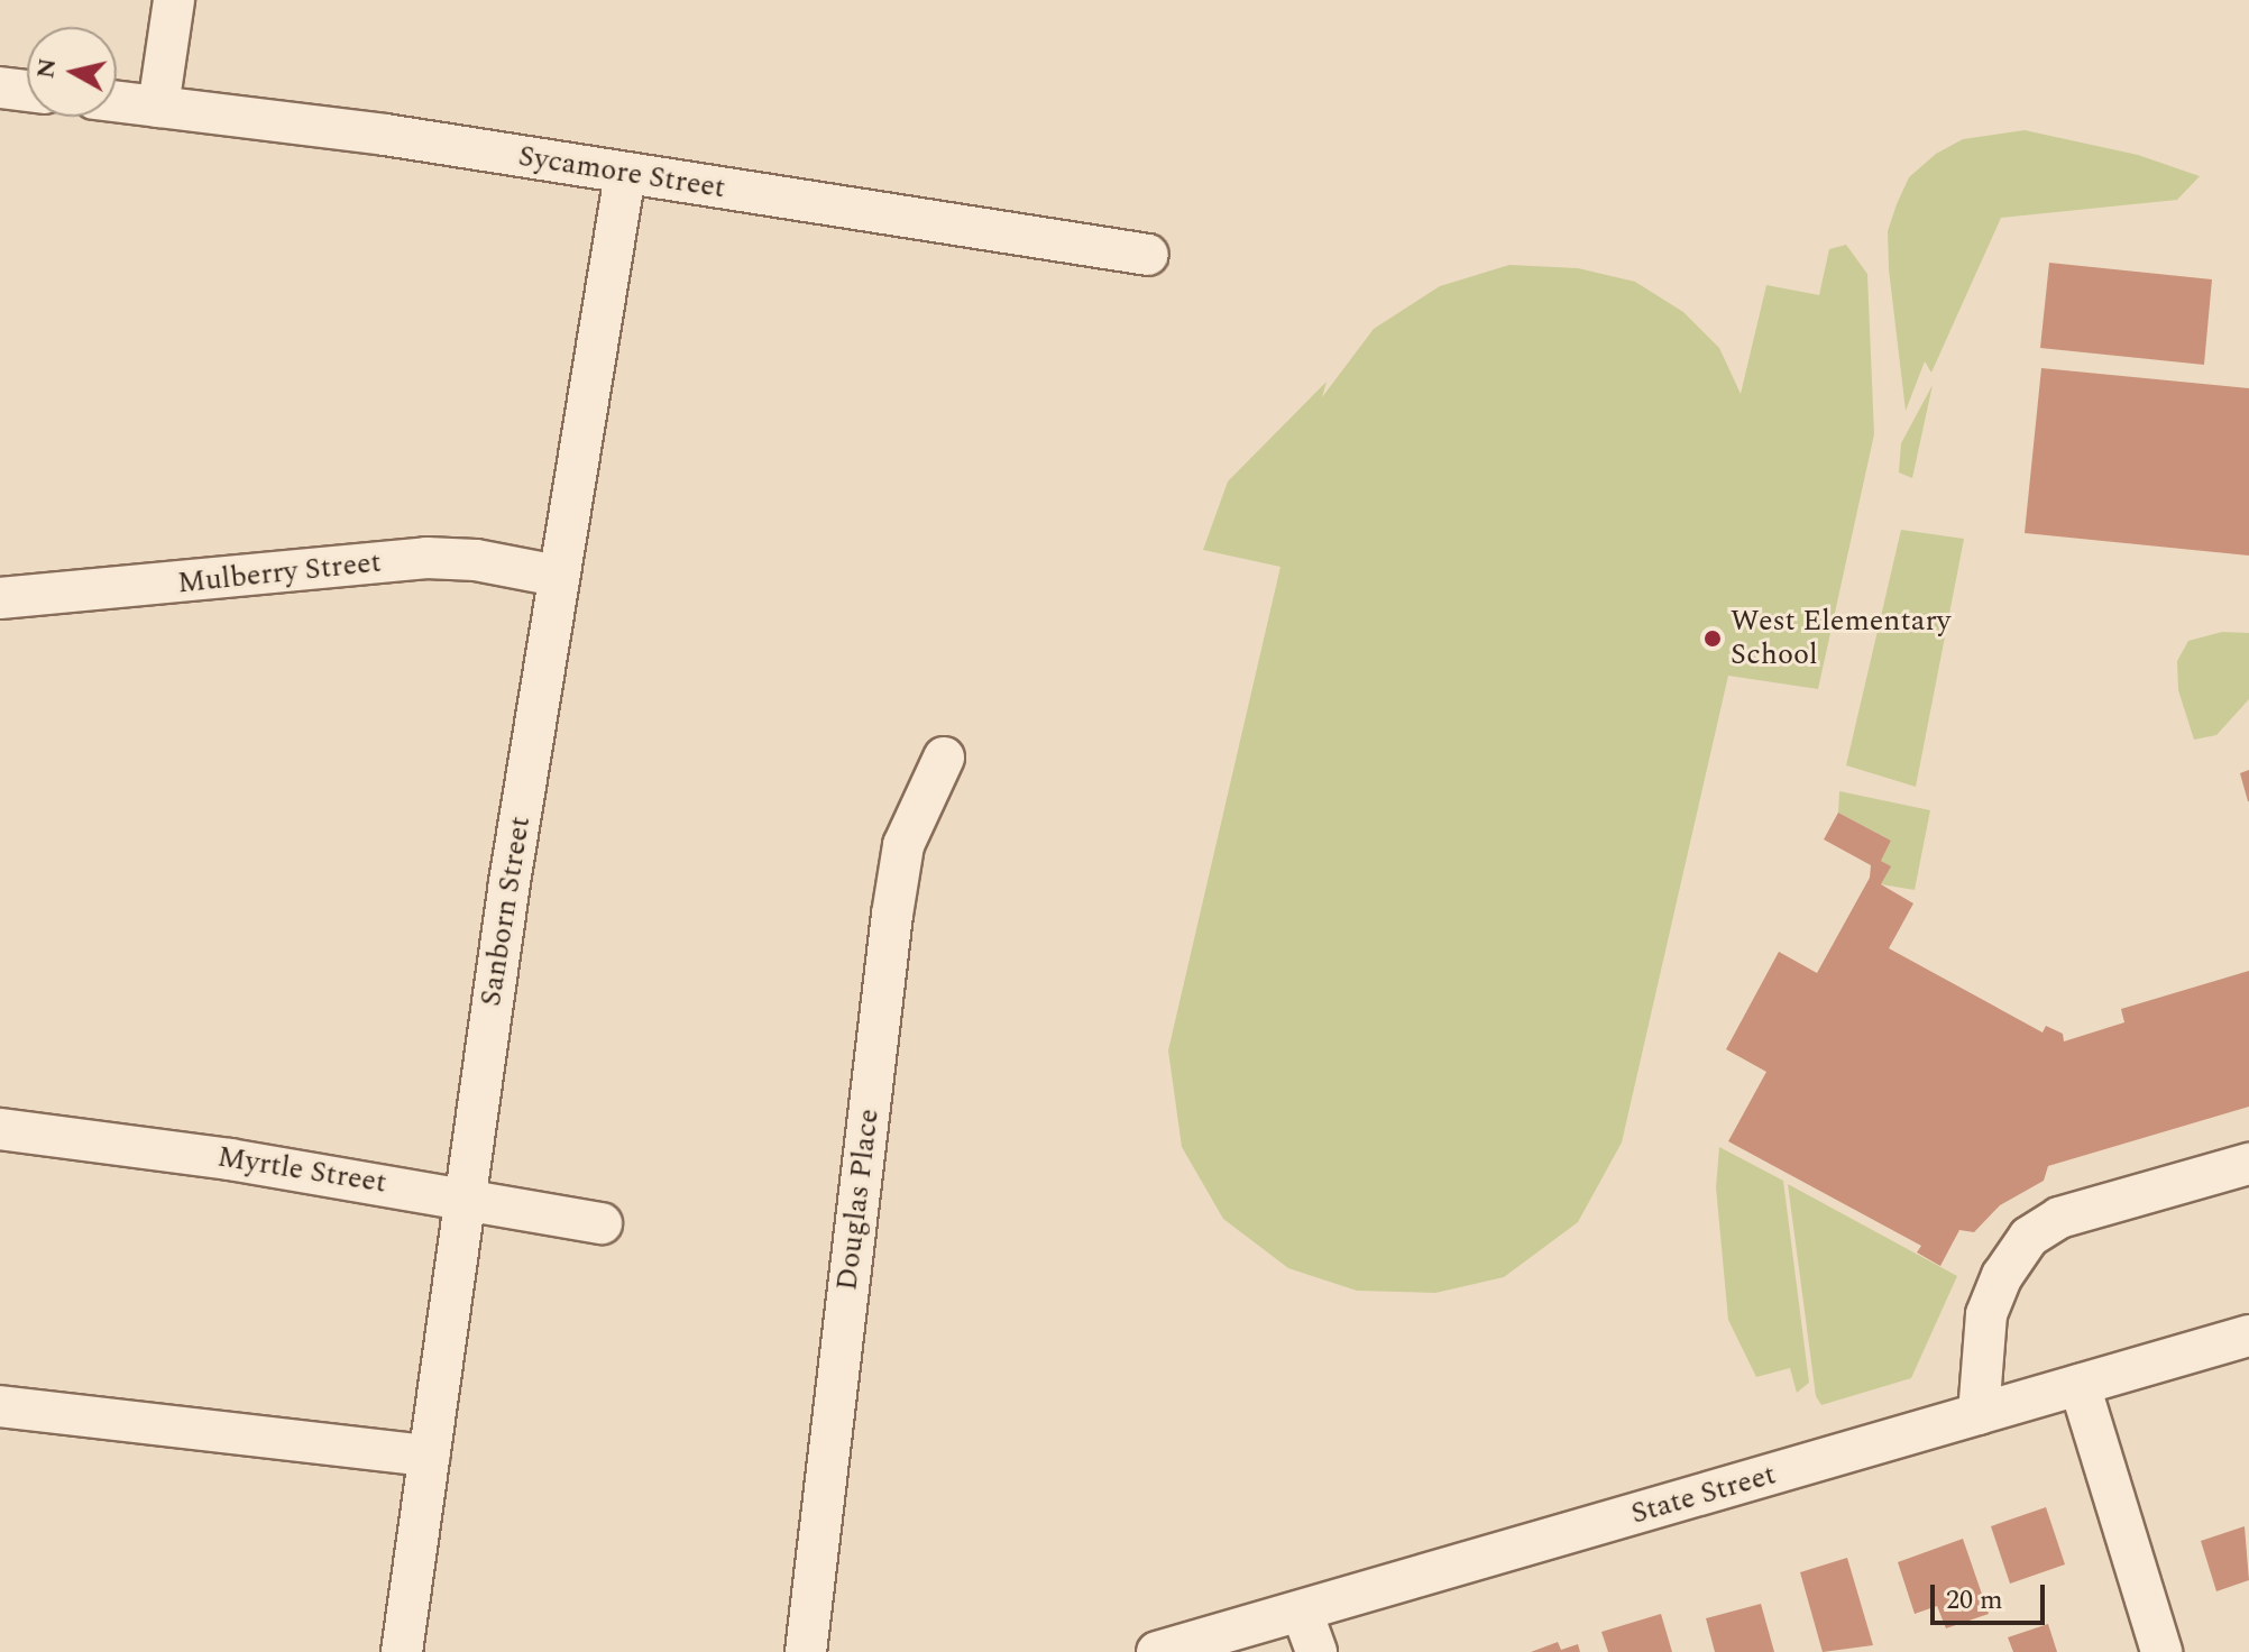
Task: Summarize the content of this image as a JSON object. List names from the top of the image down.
{
  "streets": {
    "street": [
      "Sycamore Street",
      "Mulberry Street",
      "Sanborn Street",
      "Myrtle Street",
      "Douglas Place",
      "State Street"
    ]
  },
  "crossings": [
    ["Sycamore Street", "Sanborn Street"],
    ["Mulberry Street", "Sanborn Street"],
    ["Sanborn Street", "Myrtle Street"]
  ],
  "places": ["West Elementary School"],
  "scale_bar": "20 m",
  "north": "left"
}
